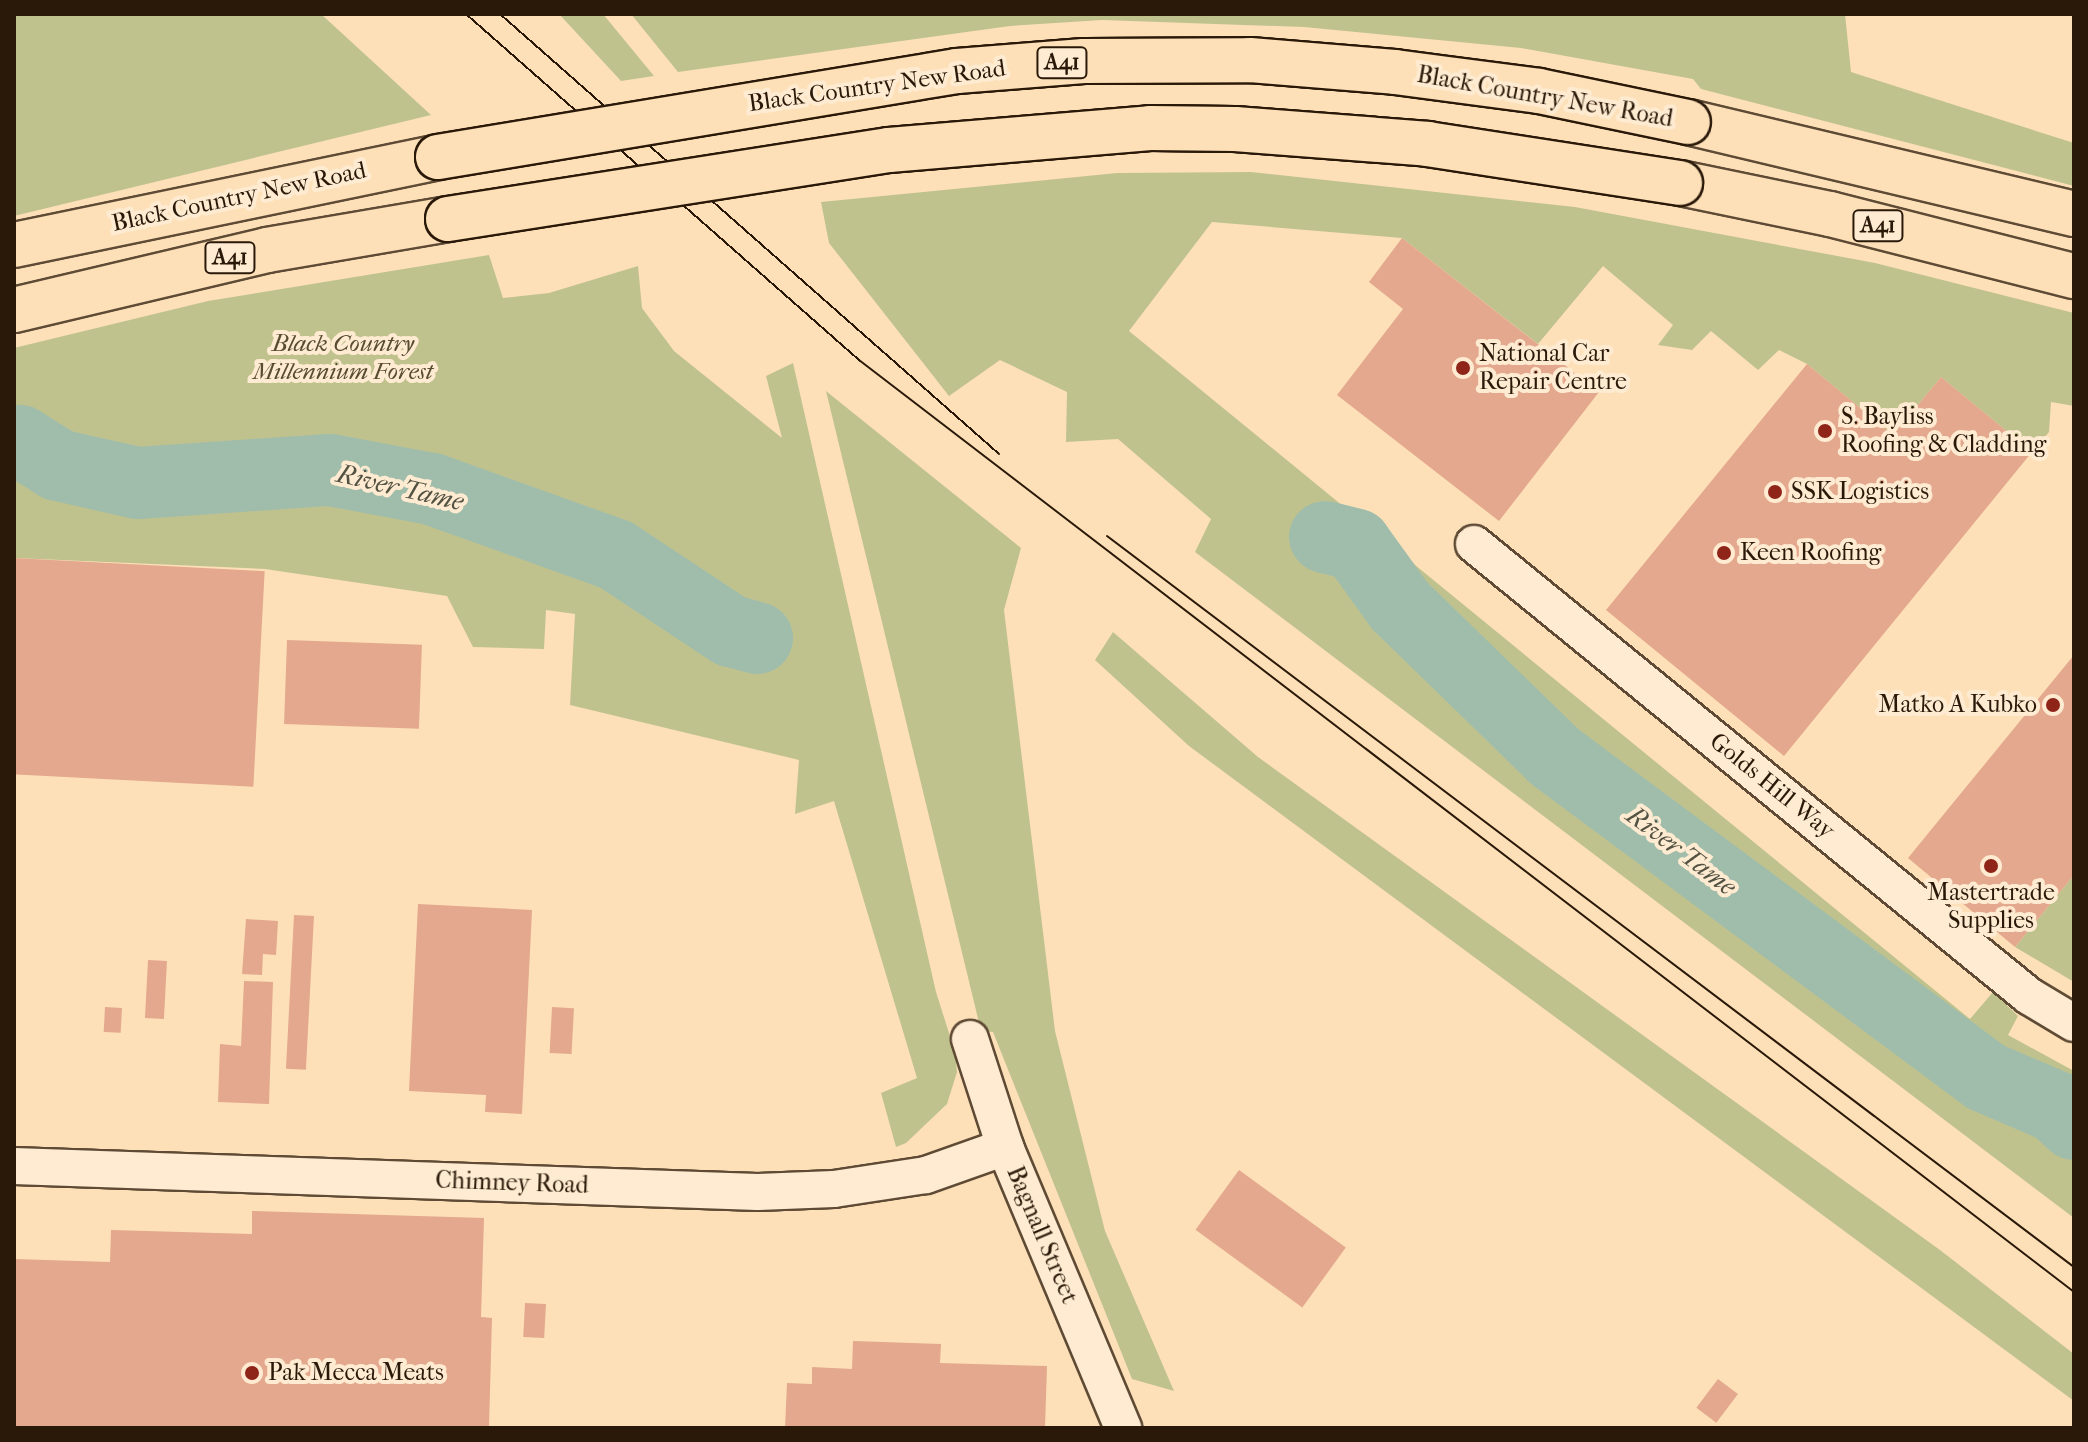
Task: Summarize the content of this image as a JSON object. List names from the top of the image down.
{
  "streets": {
    "highway": ["A41", "Black Country New Road"],
    "street": ["Golds Hill Way", "Chimney Road", "Bagnall Street"]
  },
  "crossings": [
    ["Chimney Road", "Bagnall Street"]
  ],
  "water": ["River Tame"],
  "parks": ["Black Country Millennium Forest"],
  "places": [
    "National Car Repair Centre",
    "S. Bayliss Roofing & Cladding",
    "SSK Logistics",
    "Keen Roofing",
    "Matko A Kubko",
    "Mastertrade Supplies",
    "Pak Mecca Meats"
  ]
}
